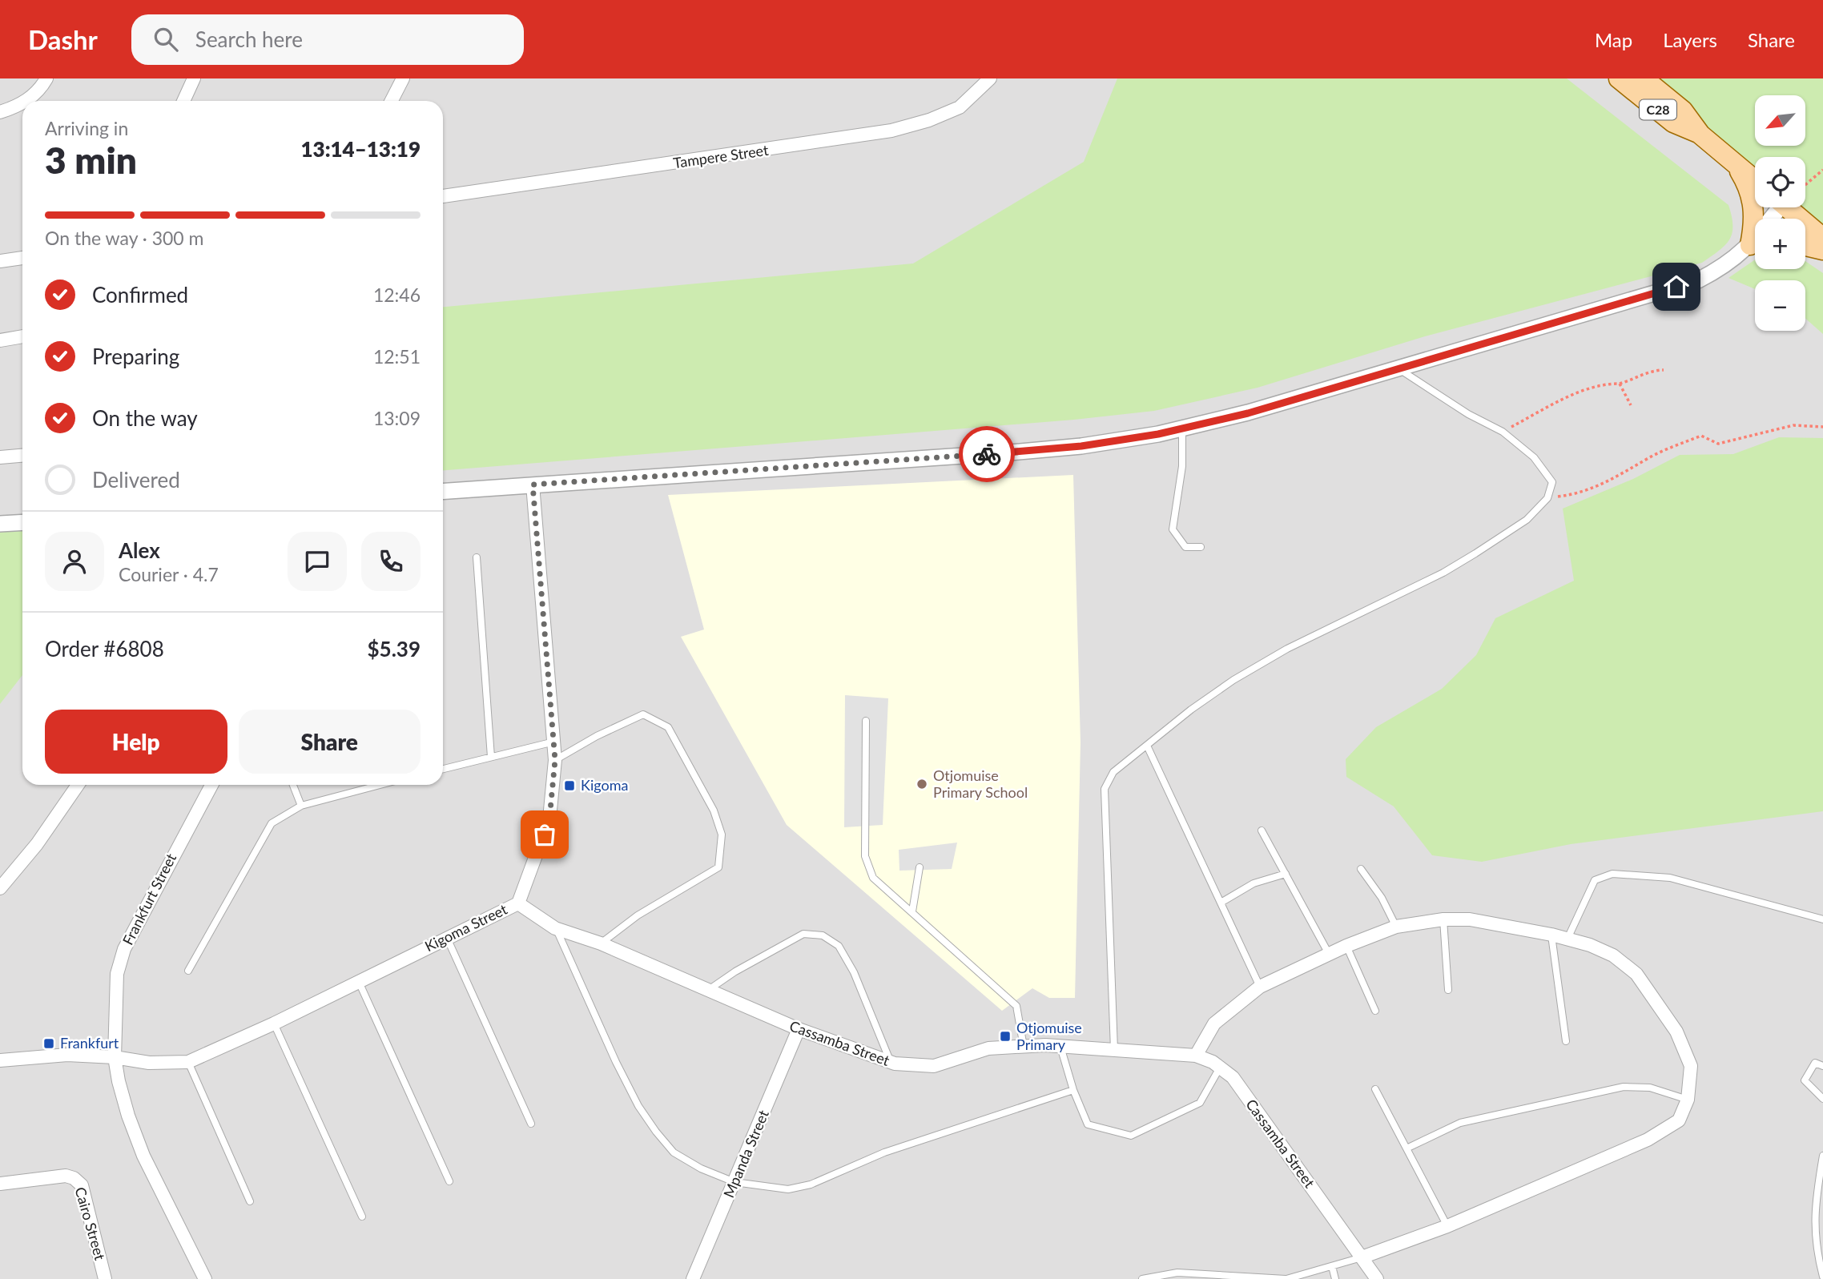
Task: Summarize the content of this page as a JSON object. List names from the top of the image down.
{
  "streets": {
    "main road": ["C28"],
    "street": [
      "Tampere Street",
      "Frankfurt Street",
      "Kigoma Street",
      "Cassamba Street",
      "Mpanda Street",
      "Cairo Street"
    ]
  },
  "crossings": [
    ["Frankfurt Street", "Kigoma Street"],
    ["Kigoma Street", "Cassamba Street"],
    ["Cassamba Street", "Mpanda Street"]
  ],
  "places": {
    "other": ["Otjomuise Primary School"],
    "transit": ["Kigoma", "Otjomuise Primary", "Frankfurt"]
  },
  "north": "bottom left",
  "page": {
    "header": "Dashr",
    "search": "Search here",
    "nav": ["Map", "Layers", "Share"],
    "map_buttons": ["+", "−"],
    "heading": ["3 min", "Arriving in", "13:14–13:19"],
    "panel": [
      "Alex",
      "Courier · 4.7",
      "Order #6808",
      "$5.39"
    ],
    "bar": "On the way · 300 m",
    "list": [
      ["Confirmed", "12:46"],
      ["Preparing", "12:51"],
      ["On the way", "13:09"],
      "Delivered"
    ],
    "buttons": ["Help", "Share"]
  }
}
